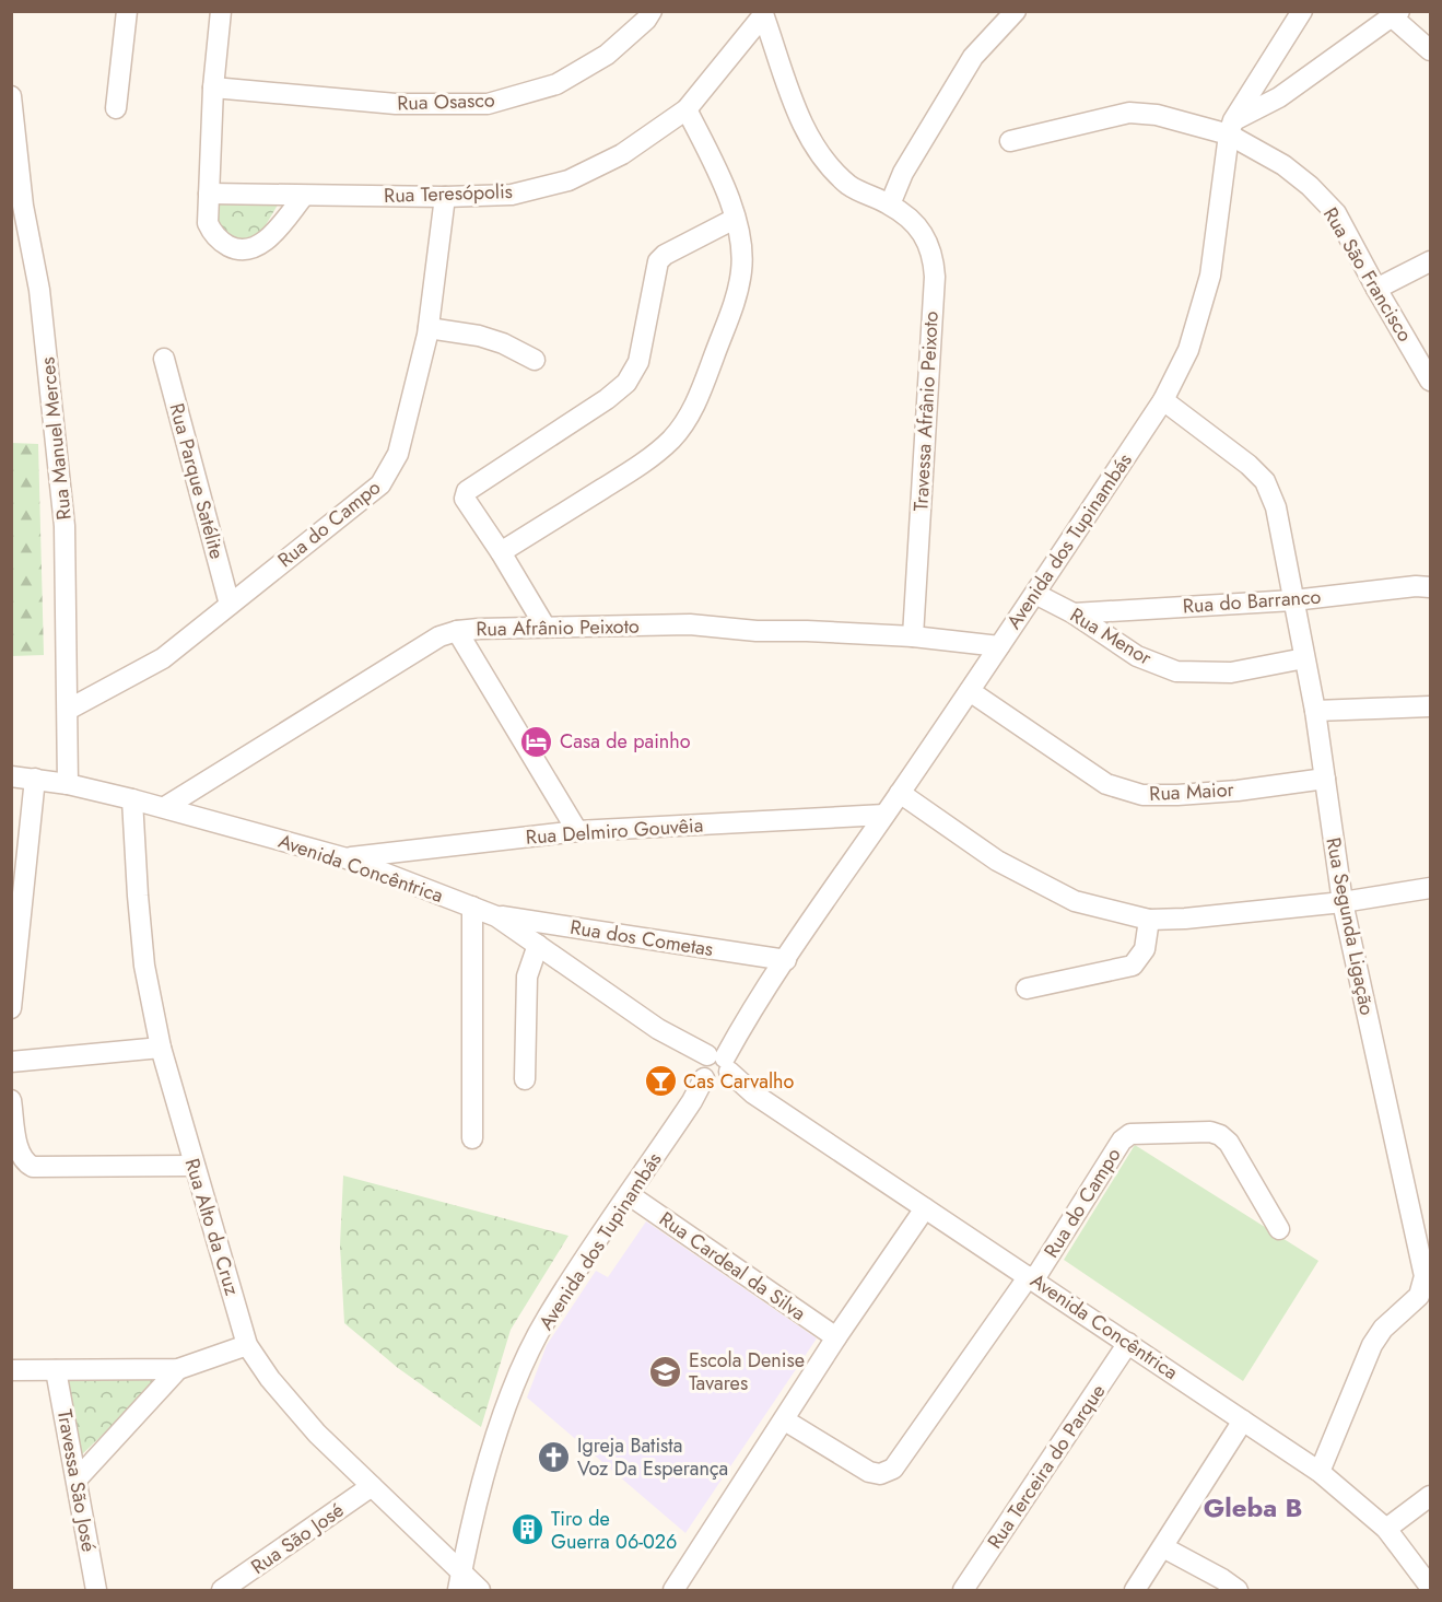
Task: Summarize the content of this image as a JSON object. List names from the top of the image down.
{
  "streets": {
    "street": [
      "Rua Osasco",
      "Rua Teresópolis",
      "Rua São Francisco",
      "Travessa Afrânio Peixoto",
      "Rua Manuel Merces",
      "Rua Parque Satélite",
      "Rua do Campo",
      "Avenida dos Tupinambás",
      "Rua do Barranco",
      "Rua Afrânio Peixoto",
      "Rua Menor",
      "Rua Maior",
      "Rua Delmiro Gouvêia",
      "Avenida Concêntrica",
      "Rua Segunda Ligação",
      "Rua dos Cometas",
      "Rua Alto da Cruz",
      "Rua Cardeal da Silva",
      "Rua Terceira do Parque",
      "Travessa São José",
      "Rua São José"
    ]
  },
  "crossings": [
    ["Rua Teresópolis", "Travessa Afrânio Peixoto"],
    ["Rua Teresópolis", "Rua do Campo"],
    ["Rua São Francisco", "Avenida dos Tupinambás"],
    ["Travessa Afrânio Peixoto", "Rua Afrânio Peixoto"],
    ["Rua Manuel Merces", "Rua do Campo"],
    ["Rua Manuel Merces", "Avenida Concêntrica"],
    ["Rua Parque Satélite", "Rua do Campo"],
    ["Rua do Campo", "Avenida Concêntrica"],
    ["Avenida dos Tupinambás", "Rua Afrânio Peixoto"],
    ["Avenida dos Tupinambás", "Rua Menor"],
    ["Avenida dos Tupinambás", "Rua Maior"],
    ["Avenida dos Tupinambás", "Rua Delmiro Gouvêia"],
    ["Avenida dos Tupinambás", "Avenida Concêntrica"],
    ["Avenida dos Tupinambás", "Rua Segunda Ligação"],
    ["Avenida dos Tupinambás", "Rua dos Cometas"],
    ["Avenida dos Tupinambás", "Rua Alto da Cruz"],
    ["Avenida dos Tupinambás", "Rua Cardeal da Silva"],
    ["Rua do Barranco", "Rua Menor"],
    ["Rua do Barranco", "Rua Segunda Ligação"],
    ["Rua Afrânio Peixoto", "Avenida Concêntrica"],
    ["Rua Menor", "Rua Segunda Ligação"],
    ["Rua Maior", "Rua Segunda Ligação"],
    ["Rua Delmiro Gouvêia", "Avenida Concêntrica"],
    ["Avenida Concêntrica", "Rua Segunda Ligação"],
    ["Avenida Concêntrica", "Rua dos Cometas"],
    ["Avenida Concêntrica", "Rua Alto da Cruz"],
    ["Avenida Concêntrica", "Rua Terceira do Parque"],
    ["Rua Alto da Cruz", "Rua São José"]
  ],
  "districts": ["Gleba B"],
  "places": {
    "hotel": ["Casa de painho"],
    "bar": ["Cas Carvalho"],
    "school or university": ["Escola Denise Tavares"],
    "church": ["Igreja Batista Voz Da Esperança"],
    "building": ["Tiro de Guerra 06-026"]
  }
}
